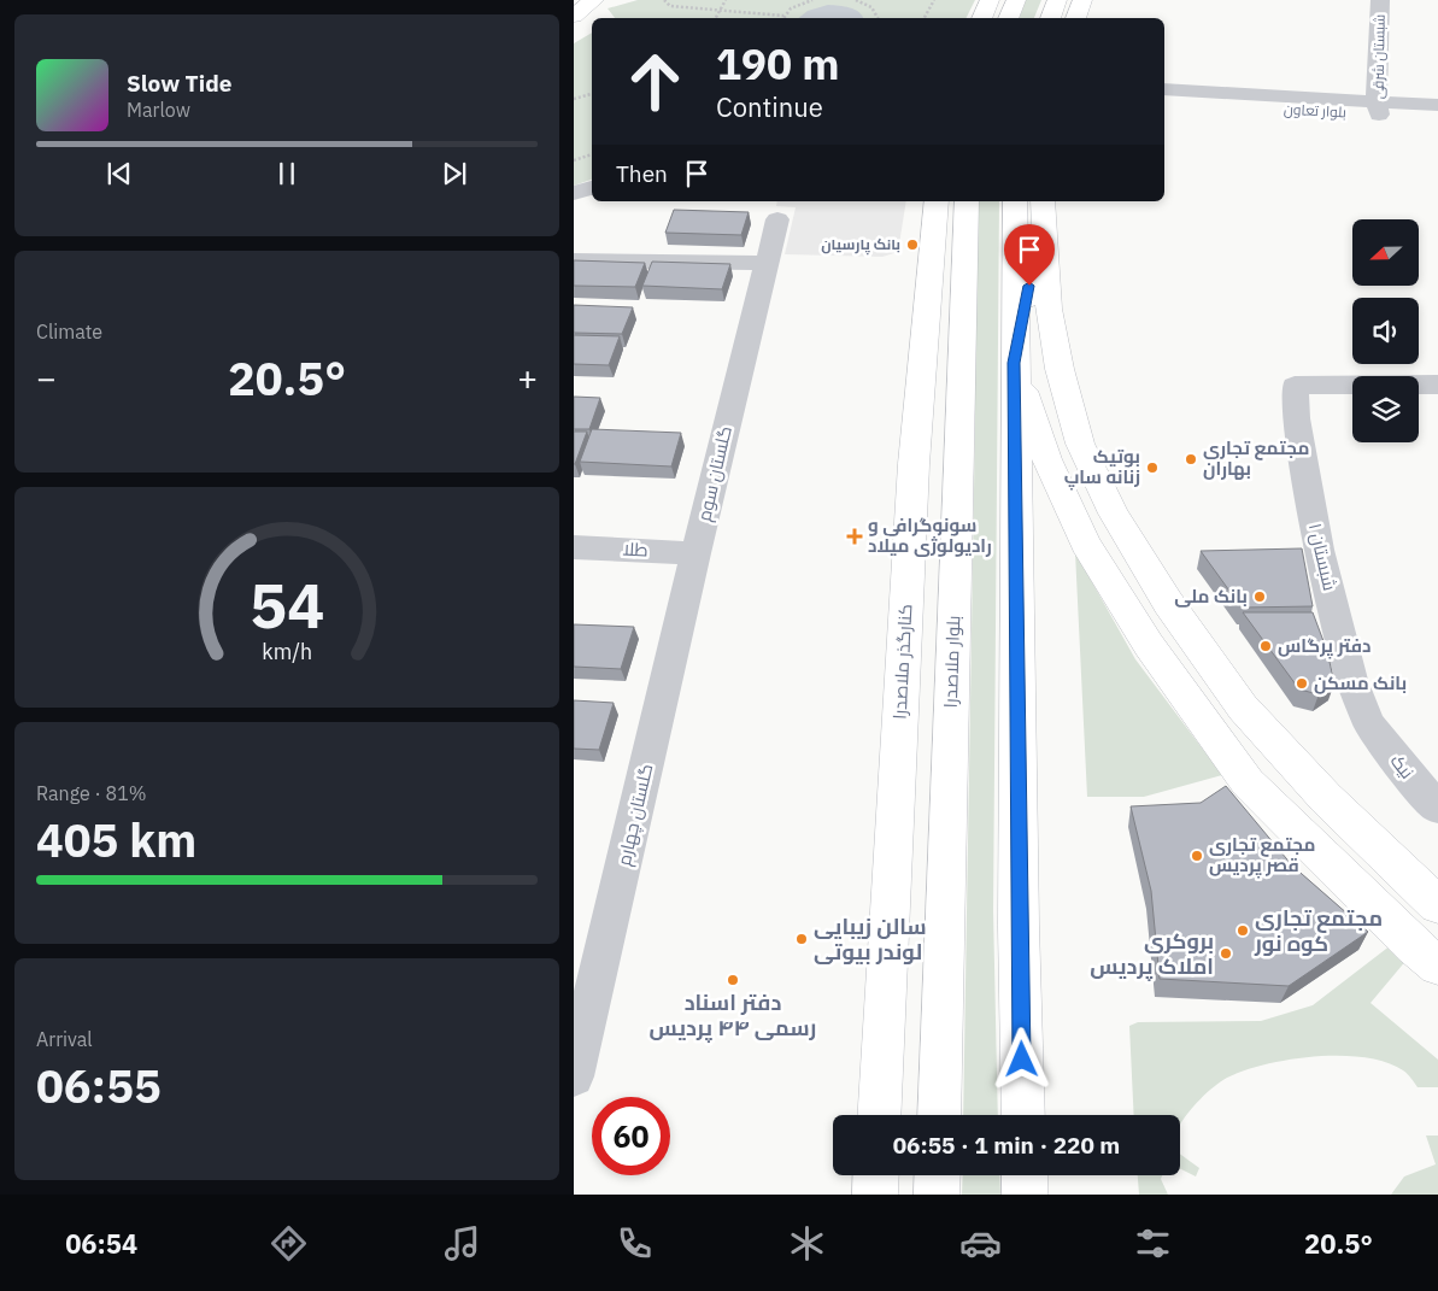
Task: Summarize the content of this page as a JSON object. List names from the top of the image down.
{
  "streets": {
    "main road": ["کنارگذر ملاصدرا", "بلوار ملاصدرا"],
    "street": [
      "شبستان شرقی",
      "بلوار تعاون",
      "گلستان سوم",
      "طلا",
      "شبستان ۱",
      "نیک",
      "گلستان چهارم"
    ]
  },
  "crossings": [
    ["شبستان شرقی", "بلوار تعاون"],
    ["گلستان سوم", "طلا"],
    ["گلستان سوم", "گلستان چهارم"],
    ["طلا", "گلستان چهارم"],
    ["شبستان ۱", "نیک"]
  ],
  "places": {
    "other": [
      "بانک پارسیان",
      "مجتمع تجاری بهاران",
      "بوتیک زنانه ساپ",
      "بانک ملی",
      "دفتر پرگاس",
      "بانک مسکن",
      "مجتمع تجاری قصر پردیس",
      "مجتمع تجاری کوه نور",
      "سالن زیبایی لوندر بیوتی",
      "بروکری املاک پردیس",
      "دفتر اسناد رسمی ۴۴ پردیس"
    ],
    "health": ["سونوگرافی و رادیولوژی میلاد"]
  },
  "north": "left",
  "page": {
    "turn": ["190 m", "Continue"],
    "song": ["Slow Tide", "Marlow"],
    "then": "Then",
    "tile": [
      "Climate",
      ["Range · 81%", "405 km"],
      ["Arrival", "06:55"]
    ],
    "heat": ["−", "20.5°", "+"],
    "limit": "60",
    "trip": "06:55 · 1 min · 220 m",
    "tabs": ["06:54", "20.5°"],
    "gauge": ["54", "km/h"]
  }
}
